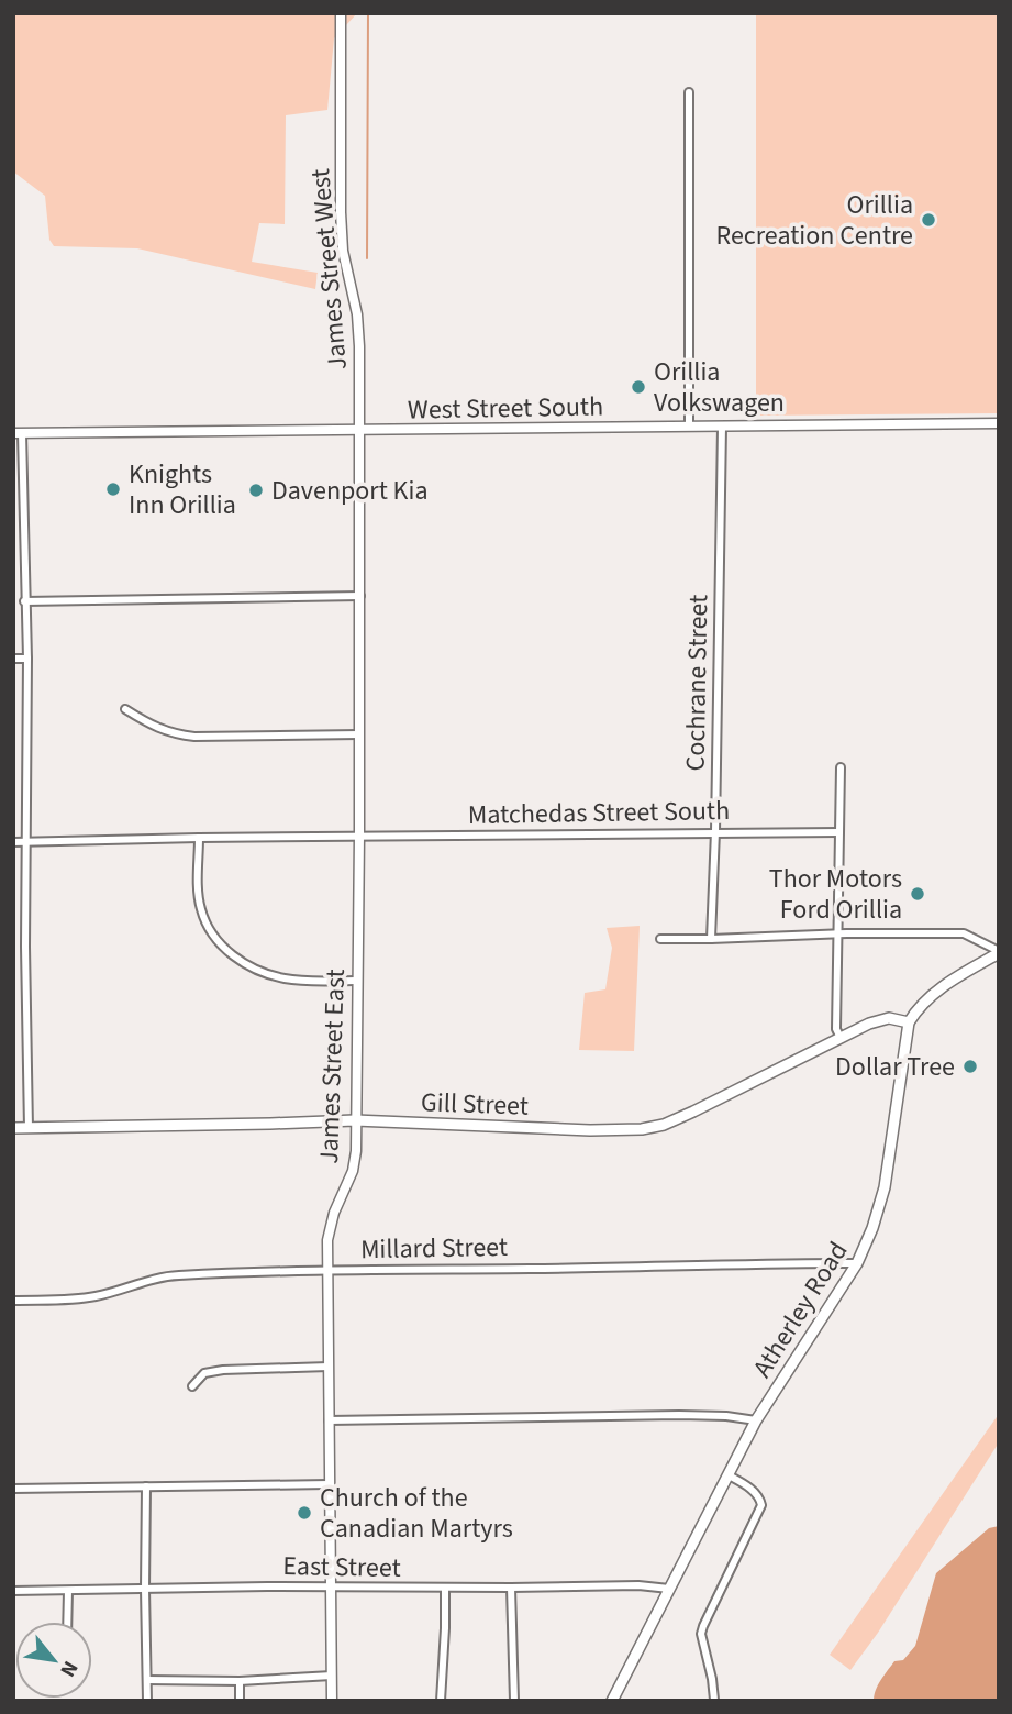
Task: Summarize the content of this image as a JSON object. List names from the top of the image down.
{
  "streets": {
    "main road": ["Gill Street", "Atherley Road"],
    "street": [
      "James Street West",
      "West Street South",
      "Cochrane Street",
      "Matchedas Street South",
      "James Street East",
      "Millard Street",
      "East Street"
    ]
  },
  "crossings": [
    ["James Street West", "West Street South"],
    ["James Street West", "James Street East"],
    ["West Street South", "Cochrane Street"],
    ["West Street South", "James Street East"],
    ["Cochrane Street", "Matchedas Street South"],
    ["Matchedas Street South", "James Street East"],
    ["James Street East", "Gill Street"],
    ["James Street East", "Millard Street"],
    ["James Street East", "East Street"],
    ["Gill Street", "Atherley Road"],
    ["Millard Street", "Atherley Road"],
    ["Atherley Road", "East Street"]
  ],
  "places": [
    "Orillia Recreation Centre",
    "Orillia Volkswagen",
    "Knights Inn Orillia",
    "Davenport Kia",
    "Thor Motors Ford Orillia",
    "Dollar Tree",
    "Church of the Canadian Martyrs"
  ],
  "north": "bottom right"
}
